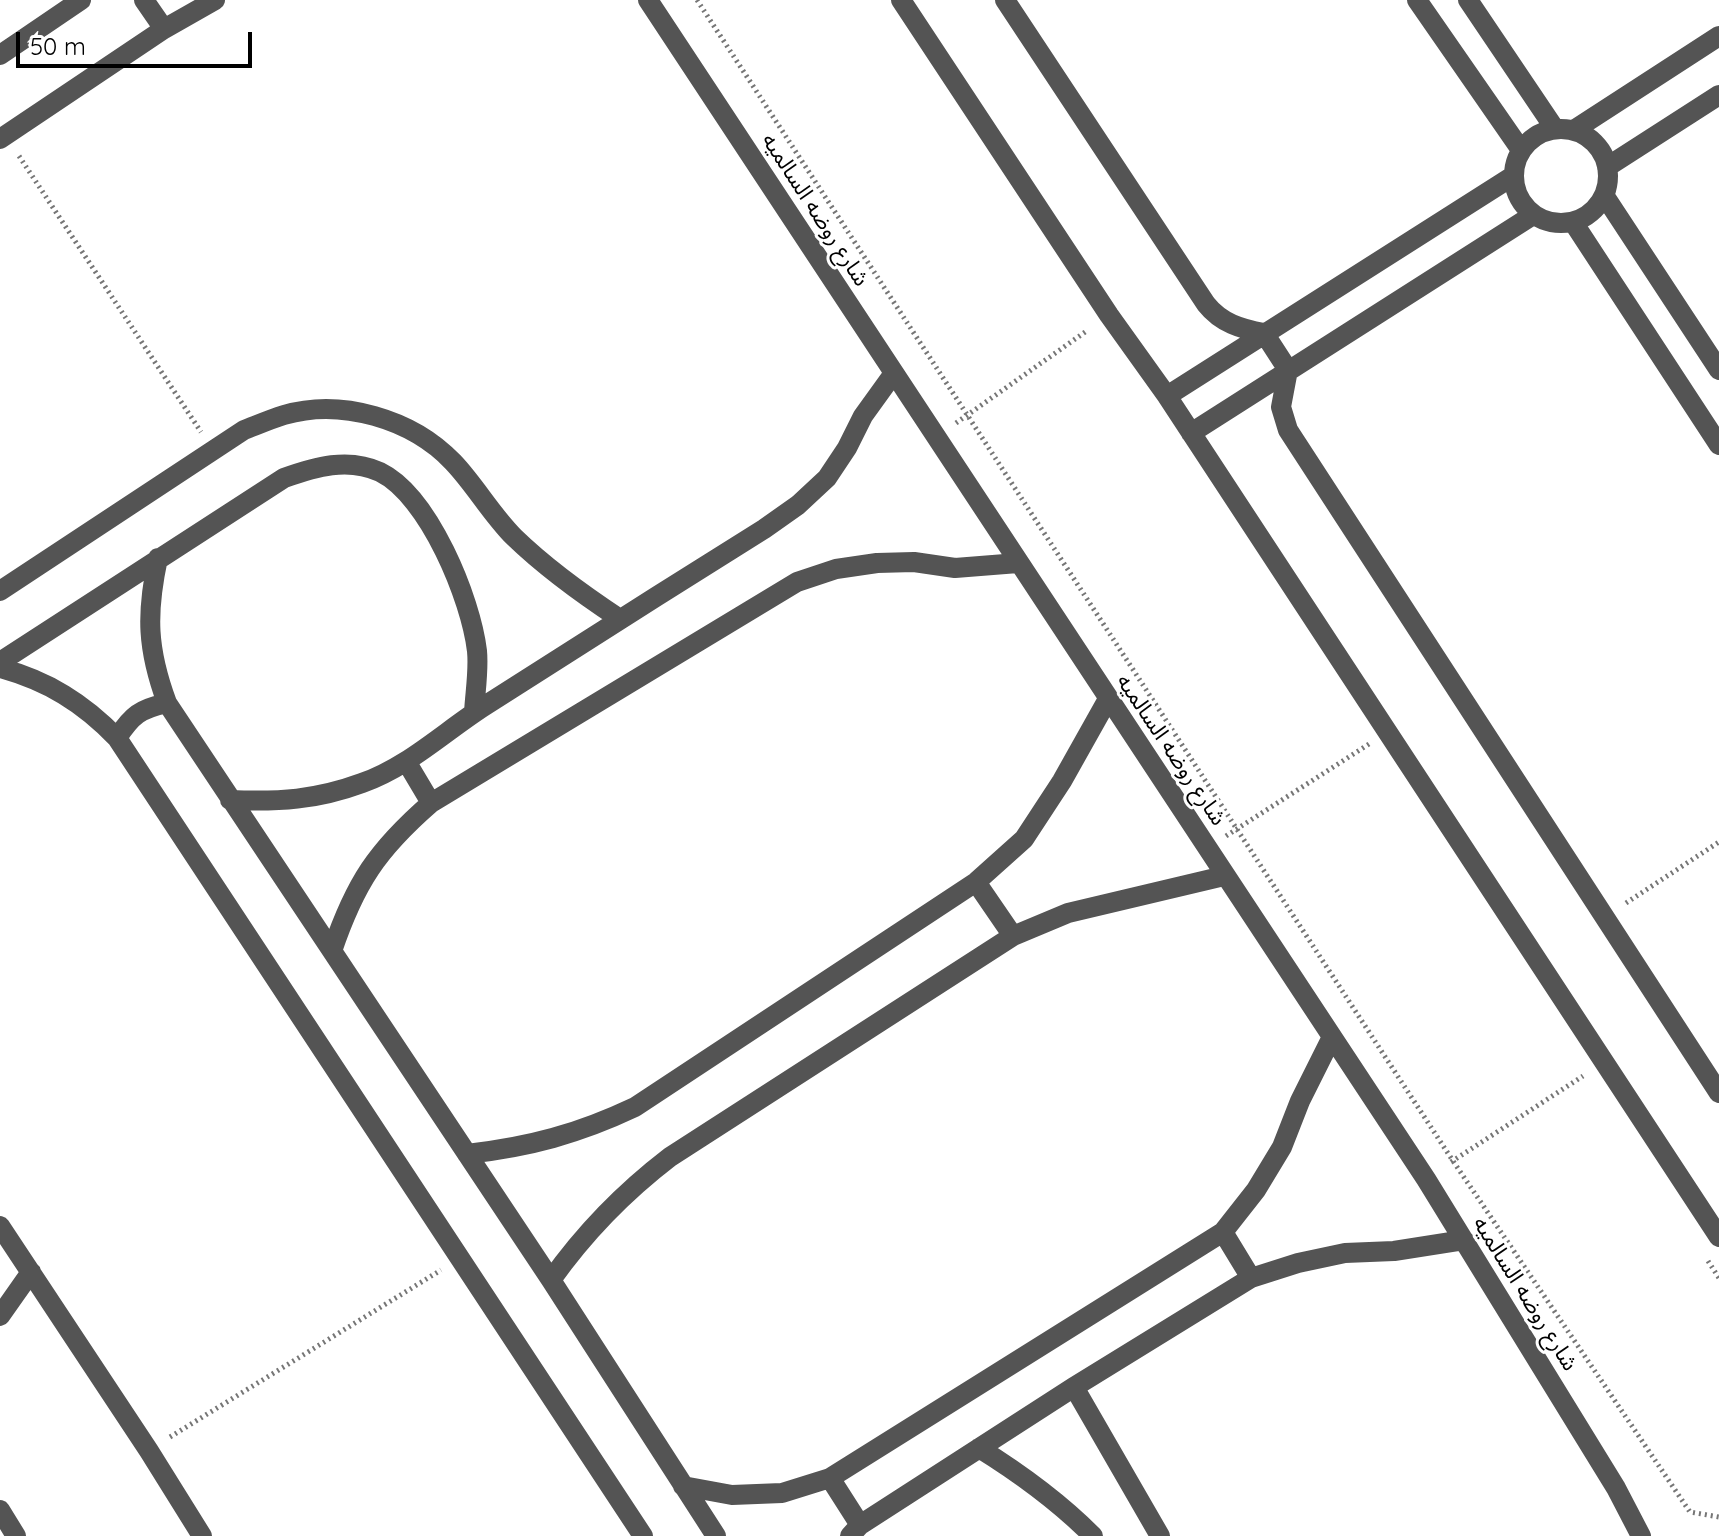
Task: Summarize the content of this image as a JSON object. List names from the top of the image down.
{
  "streets": {
    "street": ["شارع روضه السالميه"]
  },
  "scale_bar": "50 m"
}
